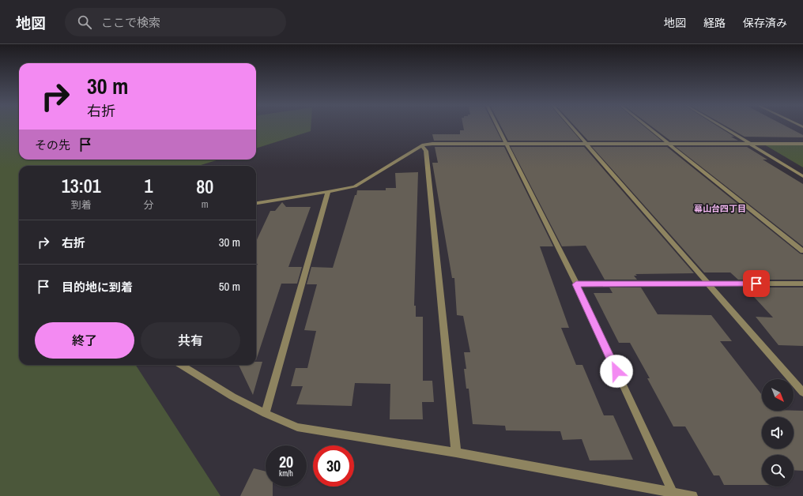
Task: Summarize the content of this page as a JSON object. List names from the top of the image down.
{
  "districts": ["幕山台四丁目"],
  "north": "bottom right",
  "page": {
    "header": "地図",
    "search": "ここで検索",
    "nav": ["地図", "経路", "保存済み"],
    "turn": ["30 m", "右折"],
    "then": "その先",
    "eta": [
      "13:01",
      "到着",
      "1",
      "分",
      "80",
      "m"
    ],
    "list": [
      {
        "name": "右折",
        "value": "30 m"
      },
      {
        "name": "目的地に到着",
        "value": "50 m"
      }
    ],
    "buttons": ["終了", "共有"],
    "speed": "20 km/h",
    "limit": "30"
  }
}
